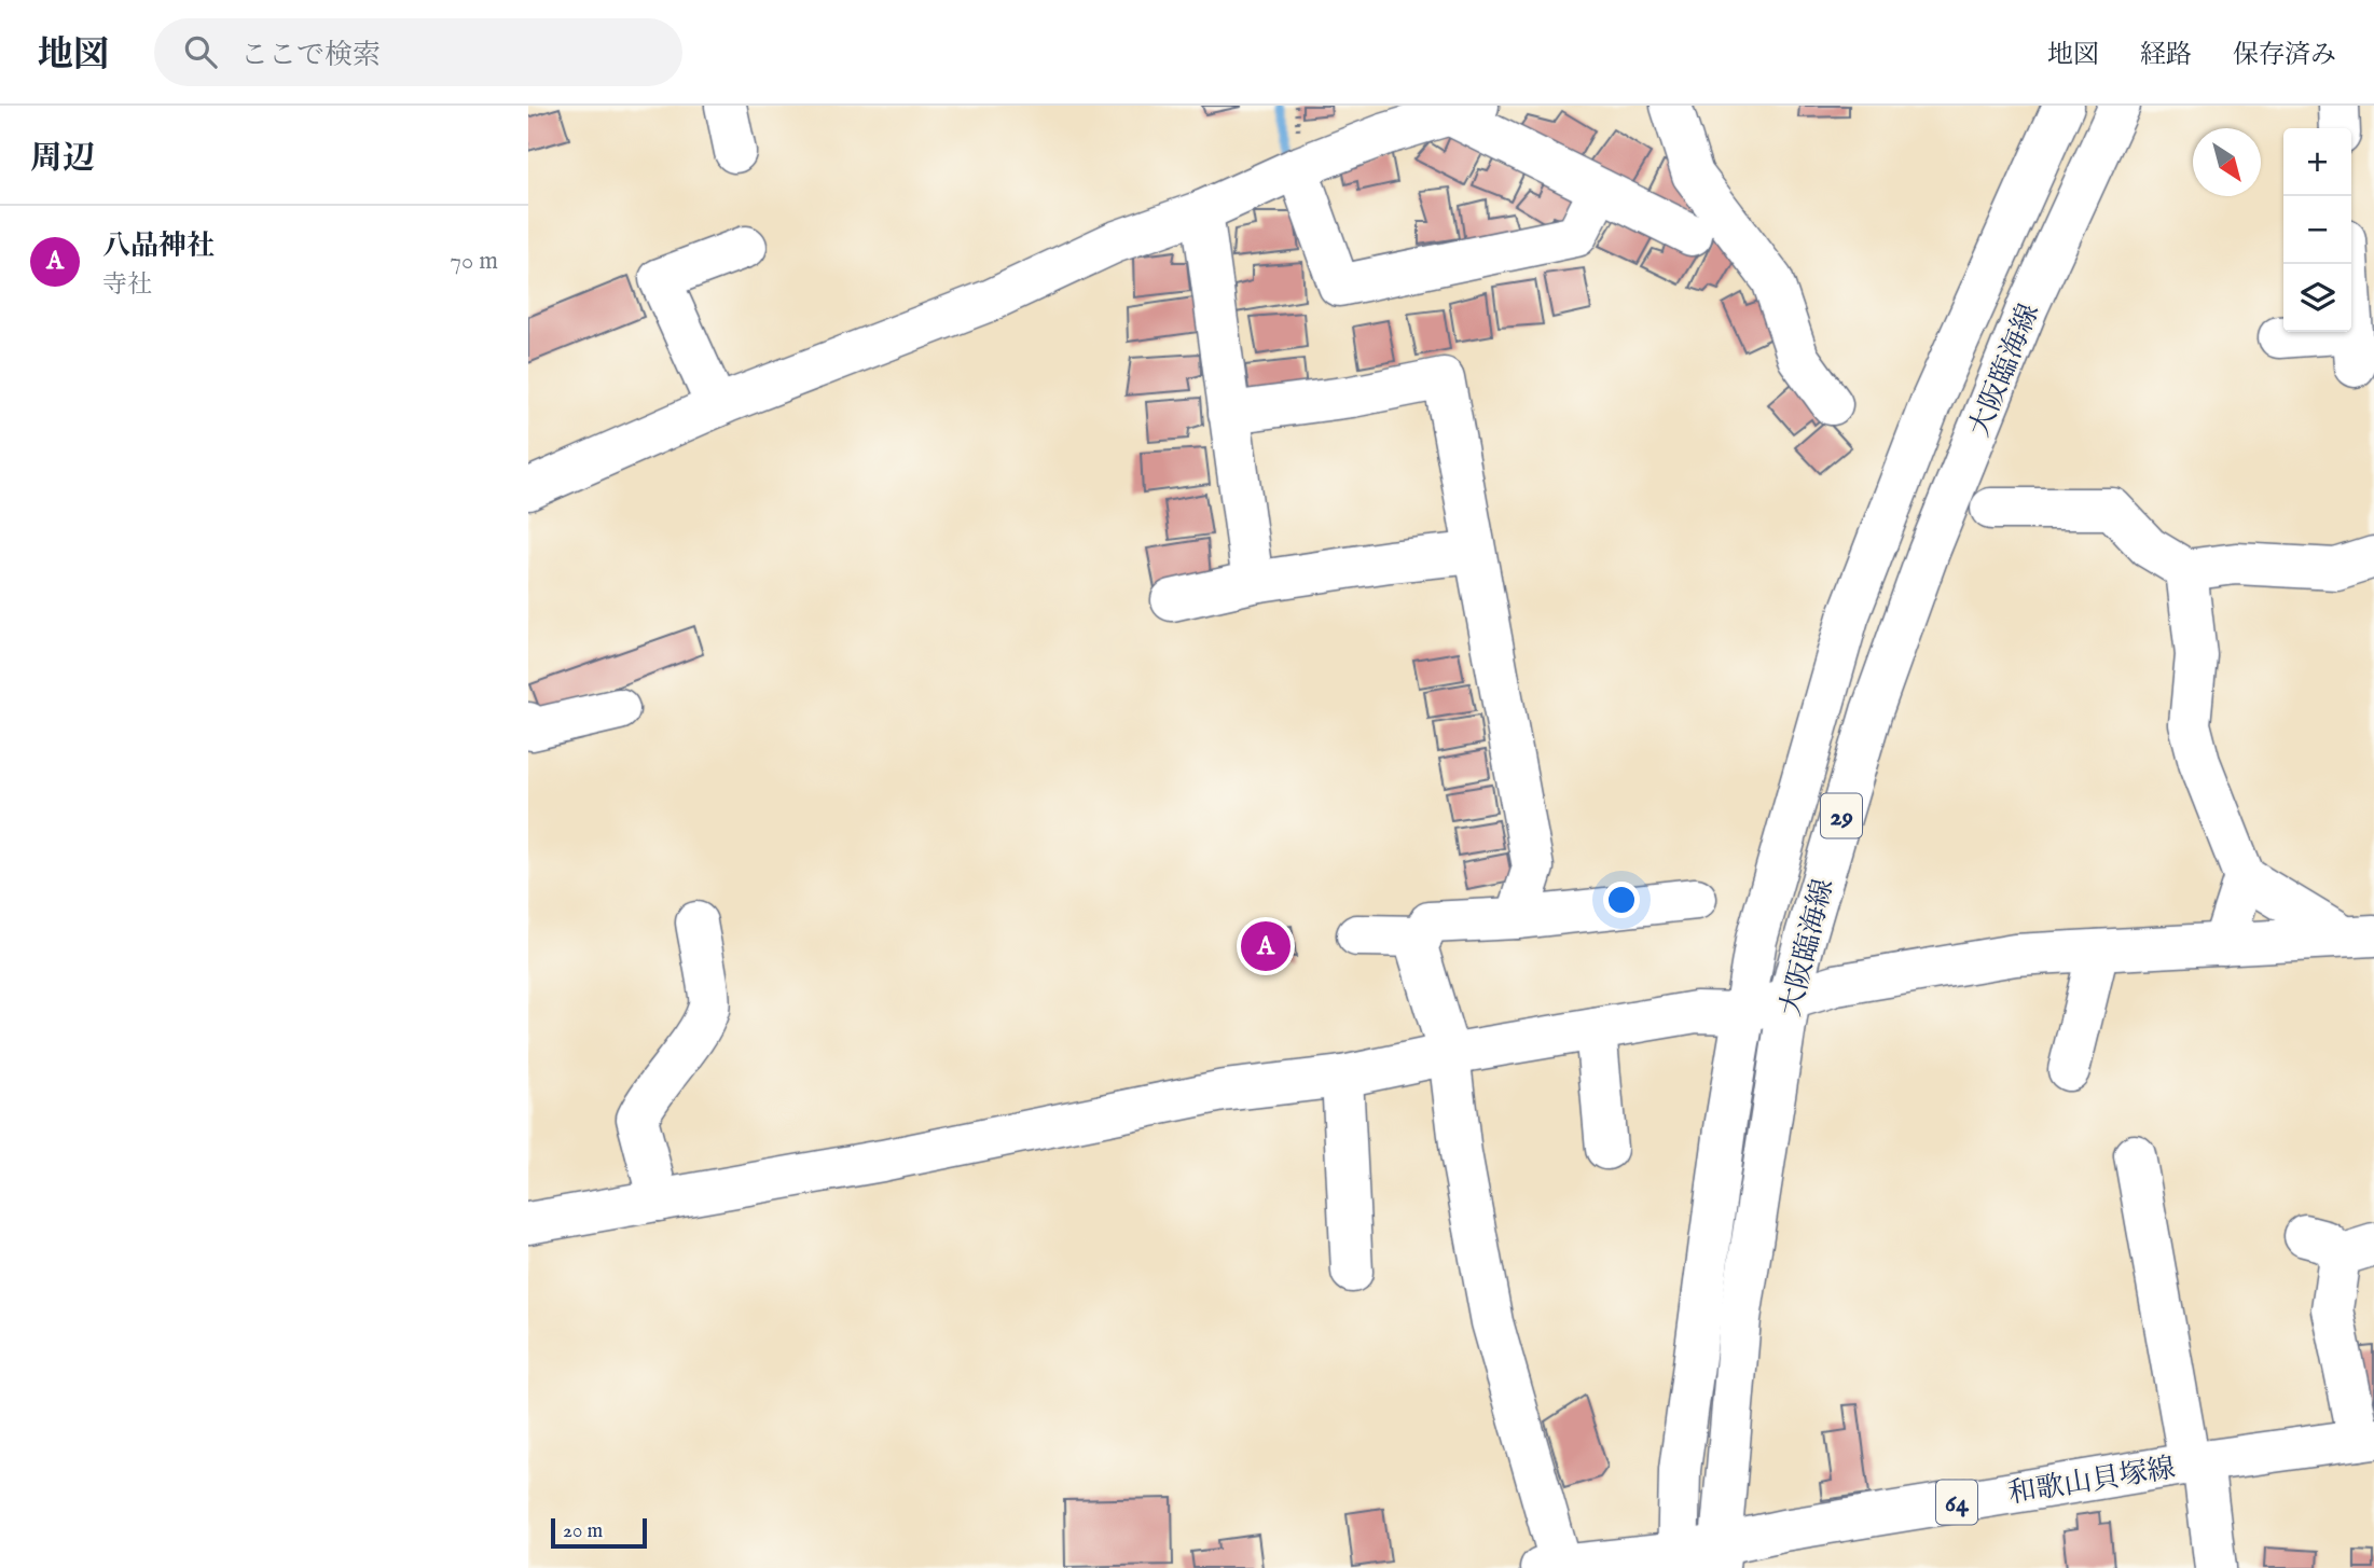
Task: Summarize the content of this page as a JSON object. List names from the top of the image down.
{
  "streets": {
    "street": [
      "大阪臨海線",
      "29",
      "和歌山貝塚線",
      "64"
    ]
  },
  "crossings": [
    ["大阪臨海線", "和歌山貝塚線"]
  ],
  "scale_bar": "20 m",
  "north": "bottom right",
  "page": {
    "header": "地図",
    "search": "ここで検索",
    "nav": ["地図", "経路", "保存済み"],
    "heading": "周辺",
    "map_buttons": ["+", "−"],
    "list": [
      {
        "mark": "A",
        "name": "八品神社",
        "note": "寺社",
        "value": "70 m"
      }
    ],
    "pins": "A",
    "scale": "20 m"
  }
}
